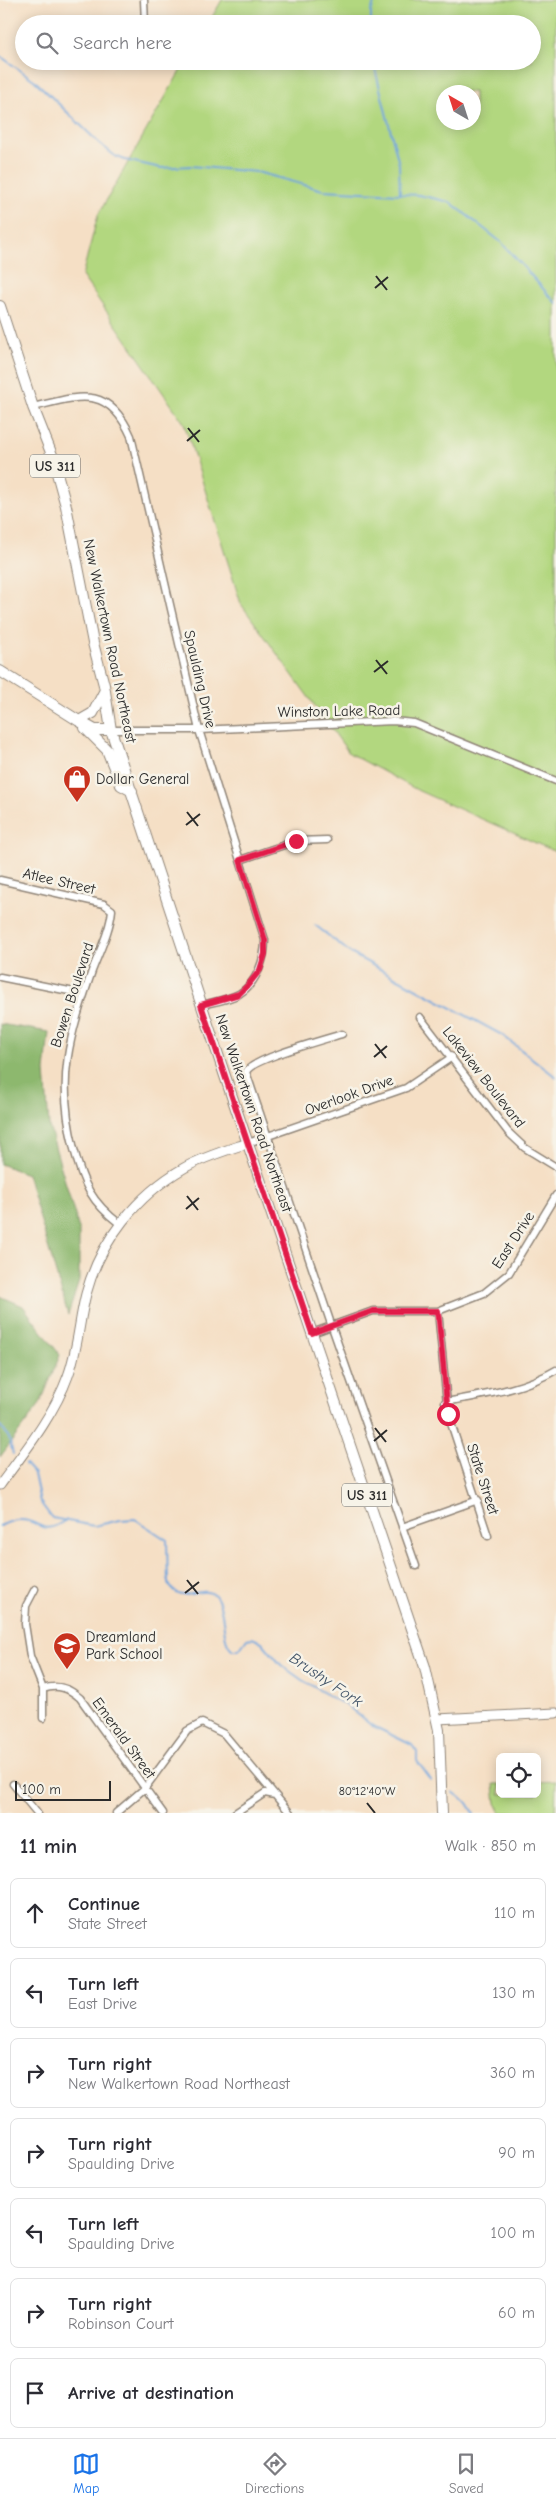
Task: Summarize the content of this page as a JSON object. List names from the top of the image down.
{
  "streets": {
    "main road": ["US 311", "New Walkertown Road Northeast"],
    "street": [
      "Spaulding Drive",
      "Winston Lake Road",
      "Atlee Street",
      "Bowen Boulevard",
      "Lakeview Boulevard",
      "Overlook Drive",
      "East Drive",
      "State Street",
      "Emerald Street"
    ]
  },
  "crossings": [
    ["New Walkertown Road Northeast", "Spaulding Drive"],
    ["New Walkertown Road Northeast", "Winston Lake Road"],
    ["New Walkertown Road Northeast", "Overlook Drive"],
    ["New Walkertown Road Northeast", "East Drive"],
    ["Spaulding Drive", "Winston Lake Road"],
    ["Atlee Street", "Bowen Boulevard"],
    ["Lakeview Boulevard", "Overlook Drive"],
    ["East Drive", "State Street"]
  ],
  "water": ["Brushy Fork"],
  "places": {
    "shop": ["Dollar General"],
    "school or university": ["Dreamland Park School"]
  },
  "scale_bar": "100 m",
  "north": "top left",
  "page": {
    "search": "Search here",
    "scale": "100 m",
    "heading": ["11 min", "Walk · 850 m"],
    "list": [
      ["Continue", "State Street", "110 m"],
      ["Turn left", "East Drive", "130 m"],
      ["Turn right", "New Walkertown Road Northeast", "360 m"],
      ["Turn right", "Spaulding Drive", "90 m"],
      ["Turn left", "Spaulding Drive", "100 m"],
      ["Turn right", "Robinson Court", "60 m"],
      "Arrive at destination"
    ],
    "nav": ["Map", "Directions", "Saved"]
  },
  "coordinates": ["80°12'40\"W"]
}
